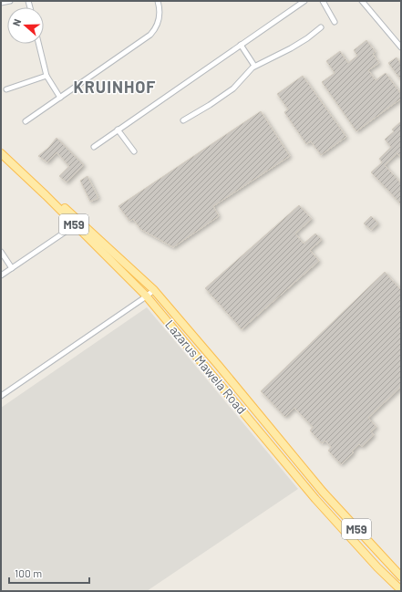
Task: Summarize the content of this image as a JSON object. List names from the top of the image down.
{
  "streets": {
    "main road": ["M59", "Lazarus Mawela Road"]
  },
  "districts": ["KRUINHOF"],
  "scale_bar": "100 m",
  "north": "left"
}
